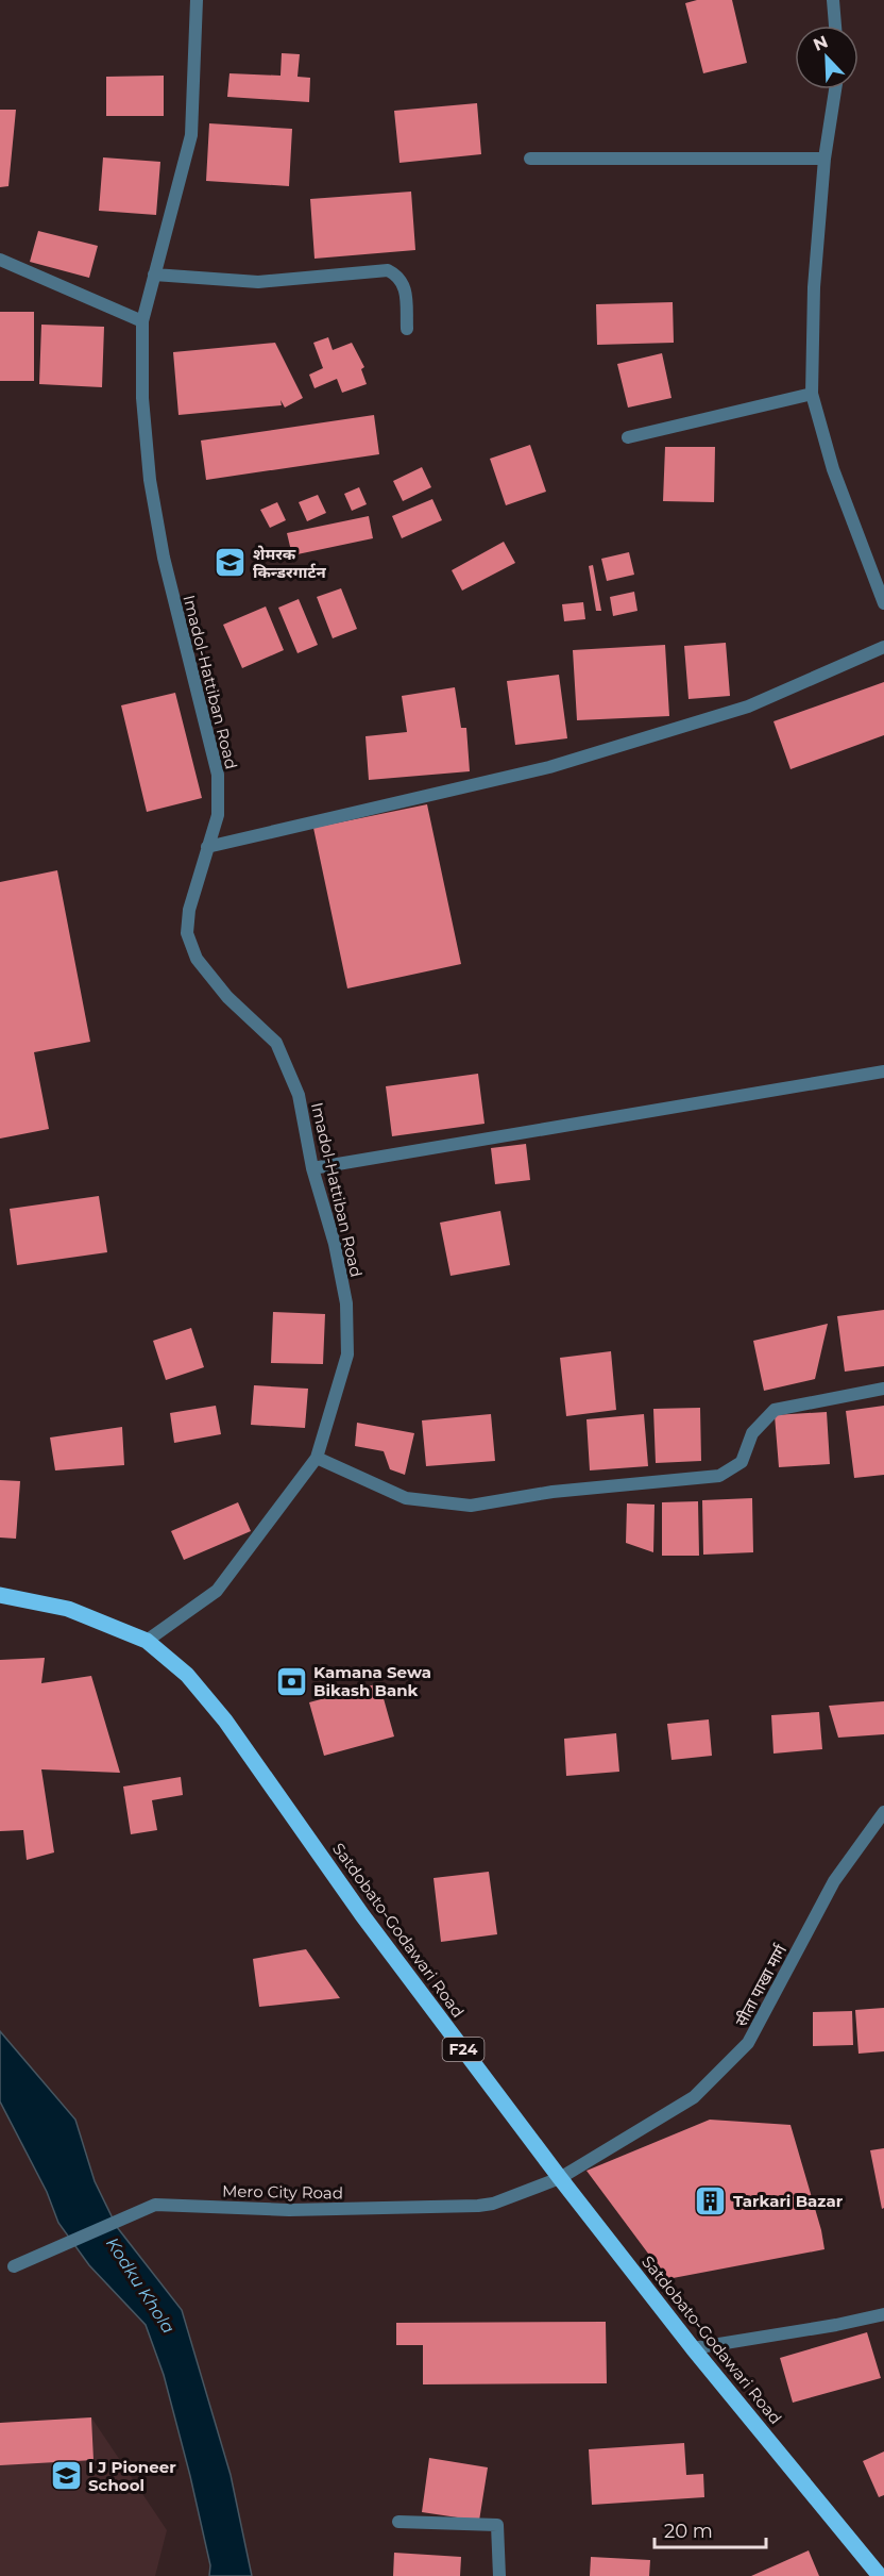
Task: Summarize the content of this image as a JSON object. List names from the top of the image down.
{
  "streets": {
    "main road": ["Satdobato-Godawari Road", "F24"],
    "street": ["Imadol-Hattiban Road", "सीता पाखा मार्ग", "Mero City Road"]
  },
  "crossings": [
    ["Imadol-Hattiban Road", "Satdobato-Godawari Road"],
    ["Satdobato-Godawari Road", "सीता पाखा मार्ग"],
    ["Satdobato-Godawari Road", "Mero City Road"],
    ["सीता पाखा मार्ग", "Mero City Road"]
  ],
  "water": ["Kodku Khola"],
  "places": {
    "school or university": ["शेमरक किन्डरगार्टन", "I J Pioneer School"],
    "bank": ["Kamana Sewa Bikash Bank"],
    "building": ["Tarkari Bazar"]
  },
  "scale_bar": "20 m",
  "north": "top left"
}
